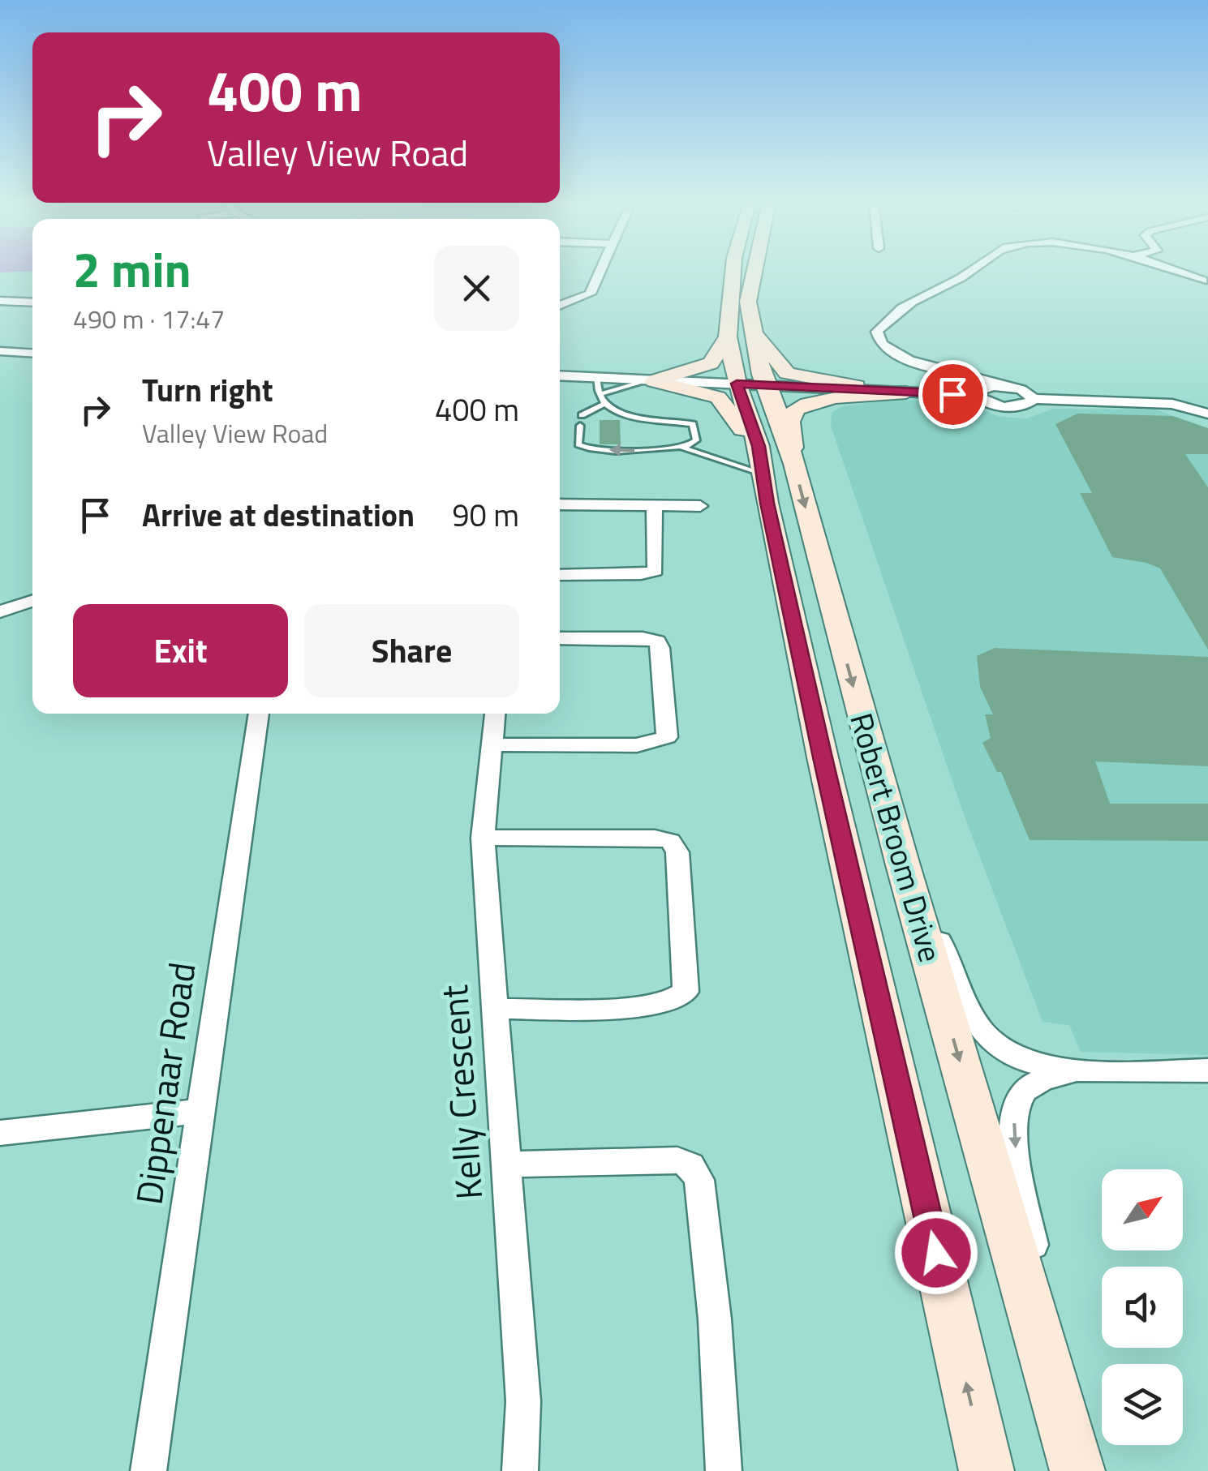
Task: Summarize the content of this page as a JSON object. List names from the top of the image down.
{
  "streets": {
    "street": ["Robert Broom Drive", "Dippenaar Road", "Kelly Crescent"]
  },
  "north": "top right",
  "page": {
    "turn": ["400 m", "Valley View Road"],
    "heading": ["2 min", "490 m · 17:47"],
    "list": [
      {
        "name": "Turn right",
        "note": "Valley View Road",
        "value": "400 m"
      },
      {
        "name": "Arrive at destination",
        "value": "90 m"
      }
    ],
    "buttons": ["Exit", "Share"]
  }
}
